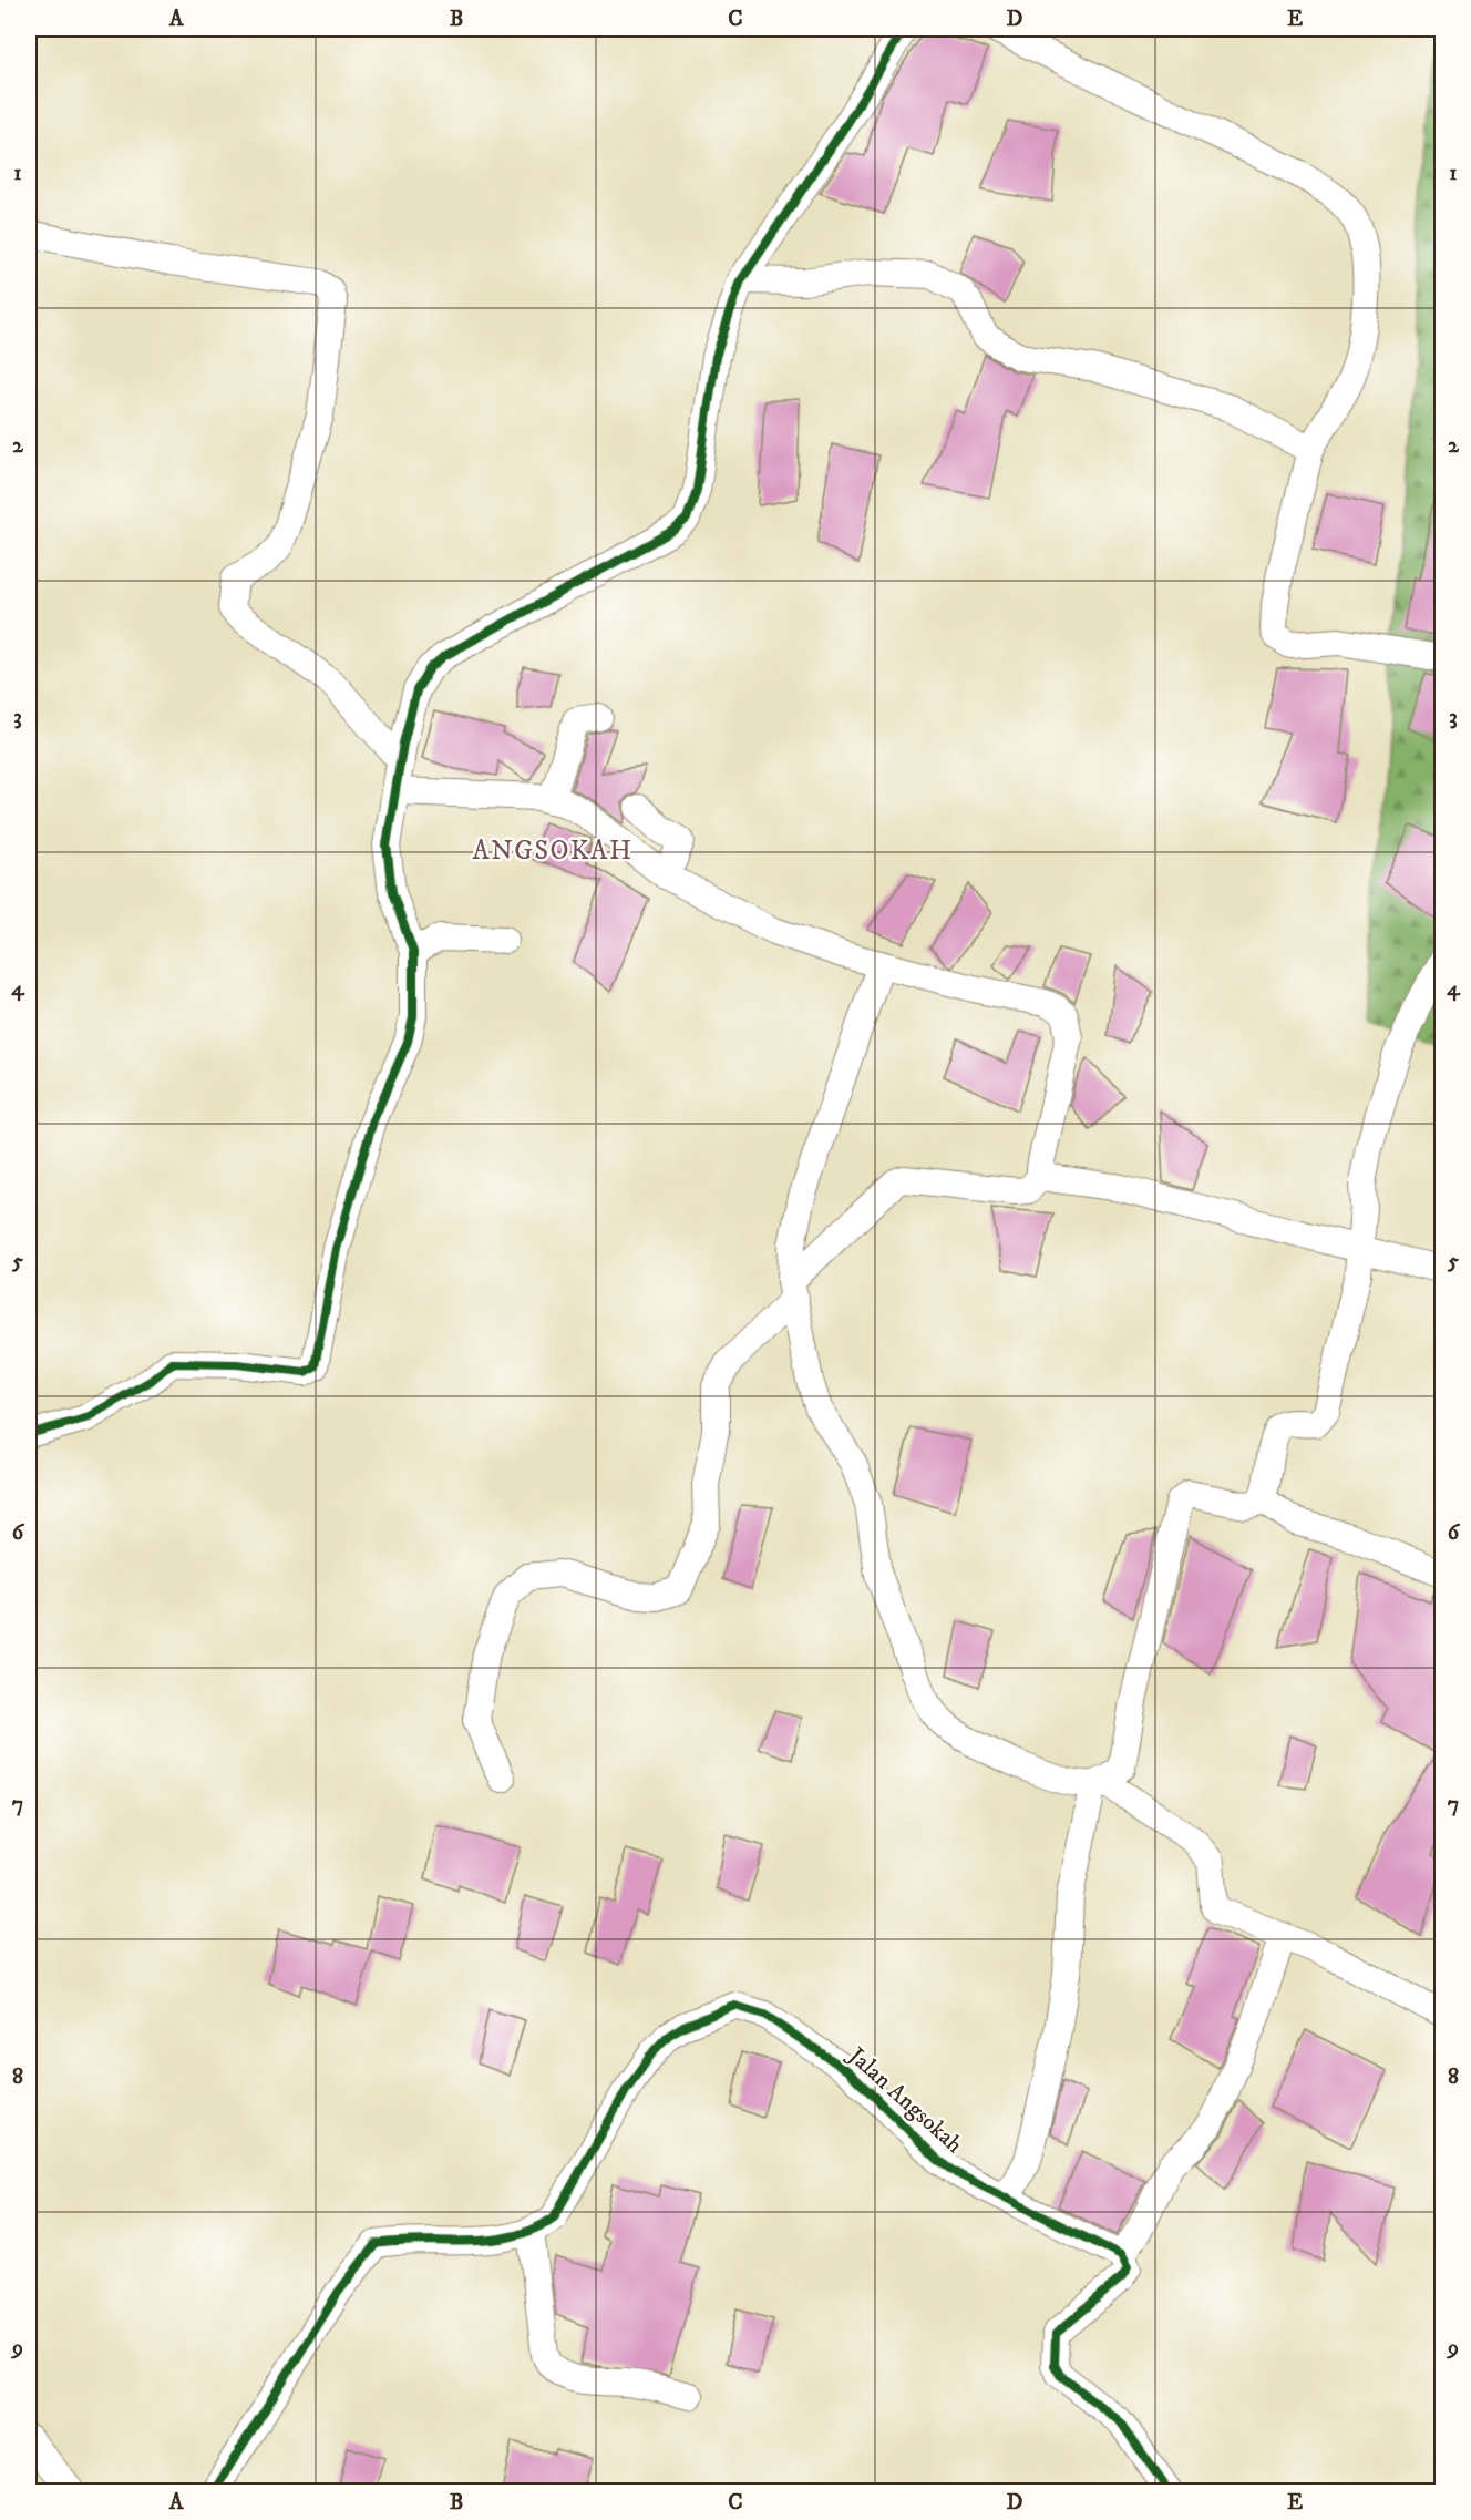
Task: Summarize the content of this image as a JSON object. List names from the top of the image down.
{
  "streets": {
    "street": ["Jalan Angsokah"]
  },
  "districts": ["ANGSOKAH"],
  "grid": {
    "columns": [
      "A",
      "B",
      "C",
      "D",
      "E"
    ],
    "rows": [
      "1",
      "2",
      "3",
      "4",
      "5",
      "6",
      "7",
      "8",
      "9"
    ]
  }
}
